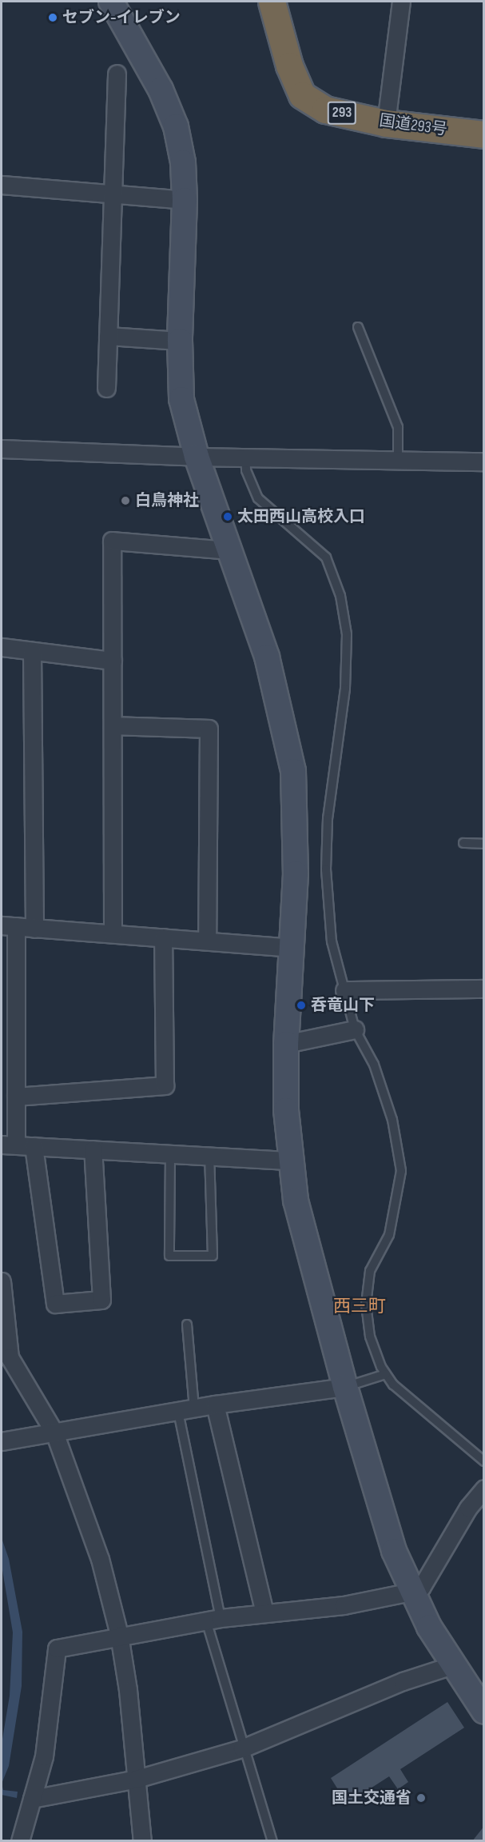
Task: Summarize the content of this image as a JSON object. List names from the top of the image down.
{
  "streets": {
    "highway": ["293", "国道293号"]
  },
  "districts": ["西三町"],
  "places": [
    "セブン-イレブン",
    "白鳥神社",
    "太田西山高校入口",
    "呑竜山下",
    "国土交通省"
  ]
}
